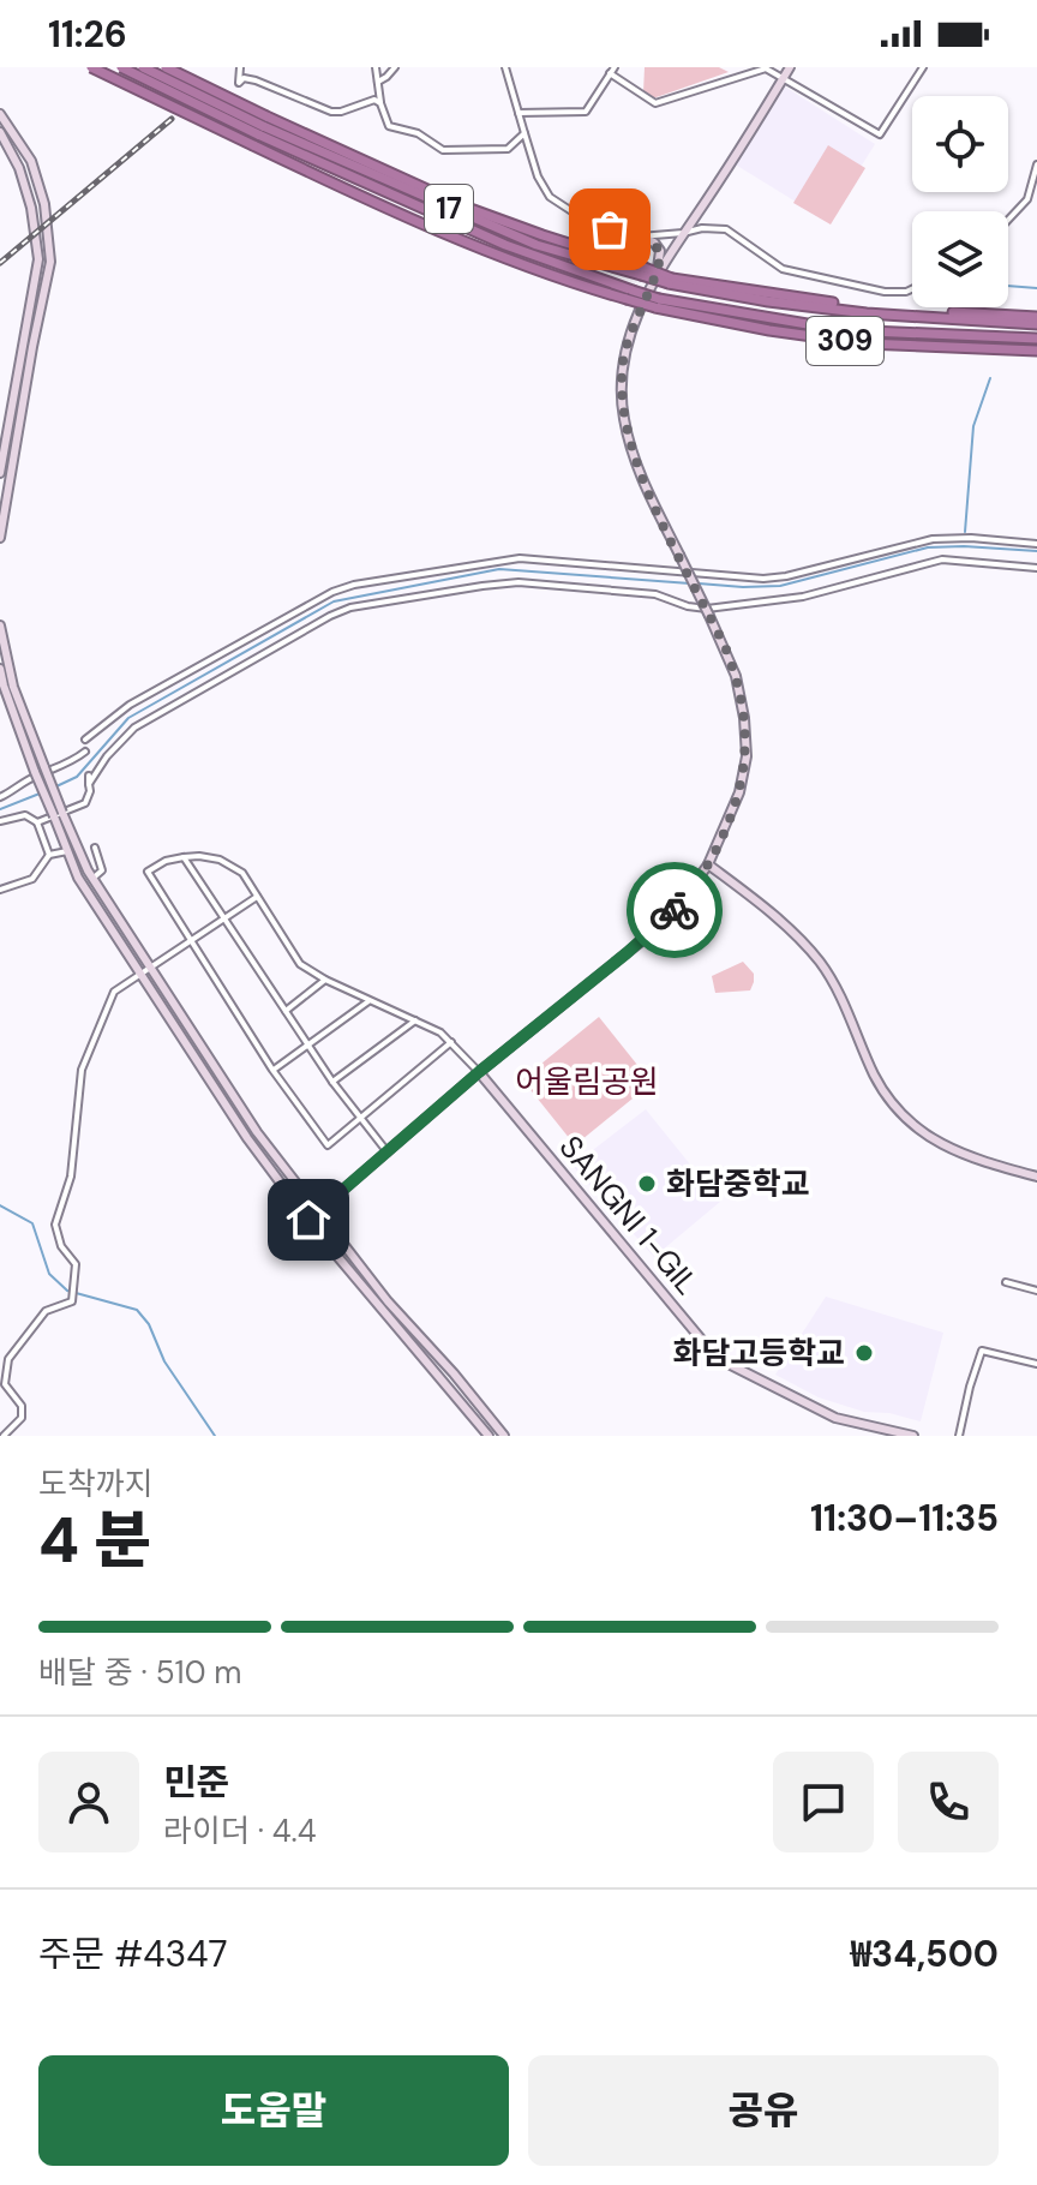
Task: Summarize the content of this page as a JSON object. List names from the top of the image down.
{
  "streets": {
    "highway": ["17", "309"],
    "main road": ["SANGNI 1-GIL"]
  },
  "crossings": [
    ["17", "309"]
  ],
  "parks": ["어울림공원"],
  "places": ["화담중학교", "화담고등학교"],
  "page": {
    "status": "11:26",
    "heading": ["4 분", "도착까지", "11:30–11:35"],
    "panel": [
      "민준",
      "라이더 · 4.4",
      "주문 #4347",
      "₩34,500"
    ],
    "bar": "배달 중 · 510 m",
    "buttons": ["도움말", "공유"]
  }
}
